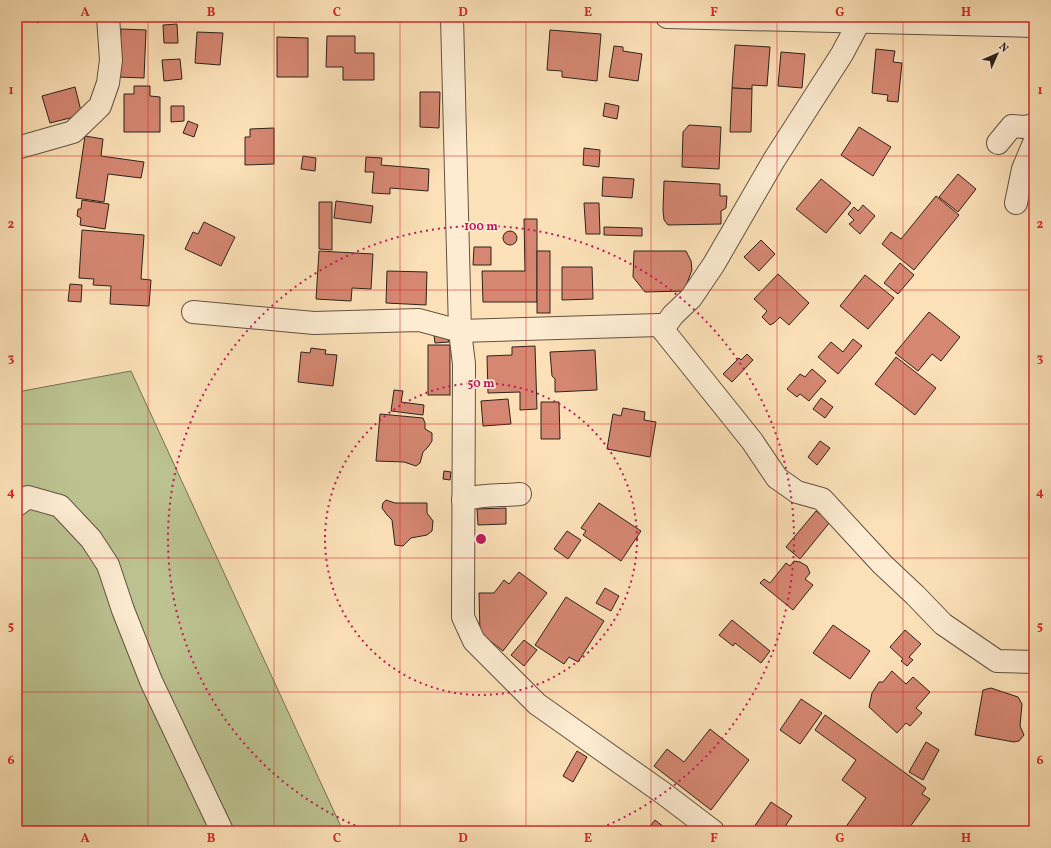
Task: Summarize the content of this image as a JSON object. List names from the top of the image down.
{
  "north": "top right",
  "grid": {
    "columns": [
      "A",
      "B",
      "C",
      "D",
      "E",
      "F",
      "G",
      "H"
    ],
    "rows": [
      "1",
      "2",
      "3",
      "4",
      "5",
      "6"
    ]
  },
  "rings": ["100 m", "50 m"]
}
